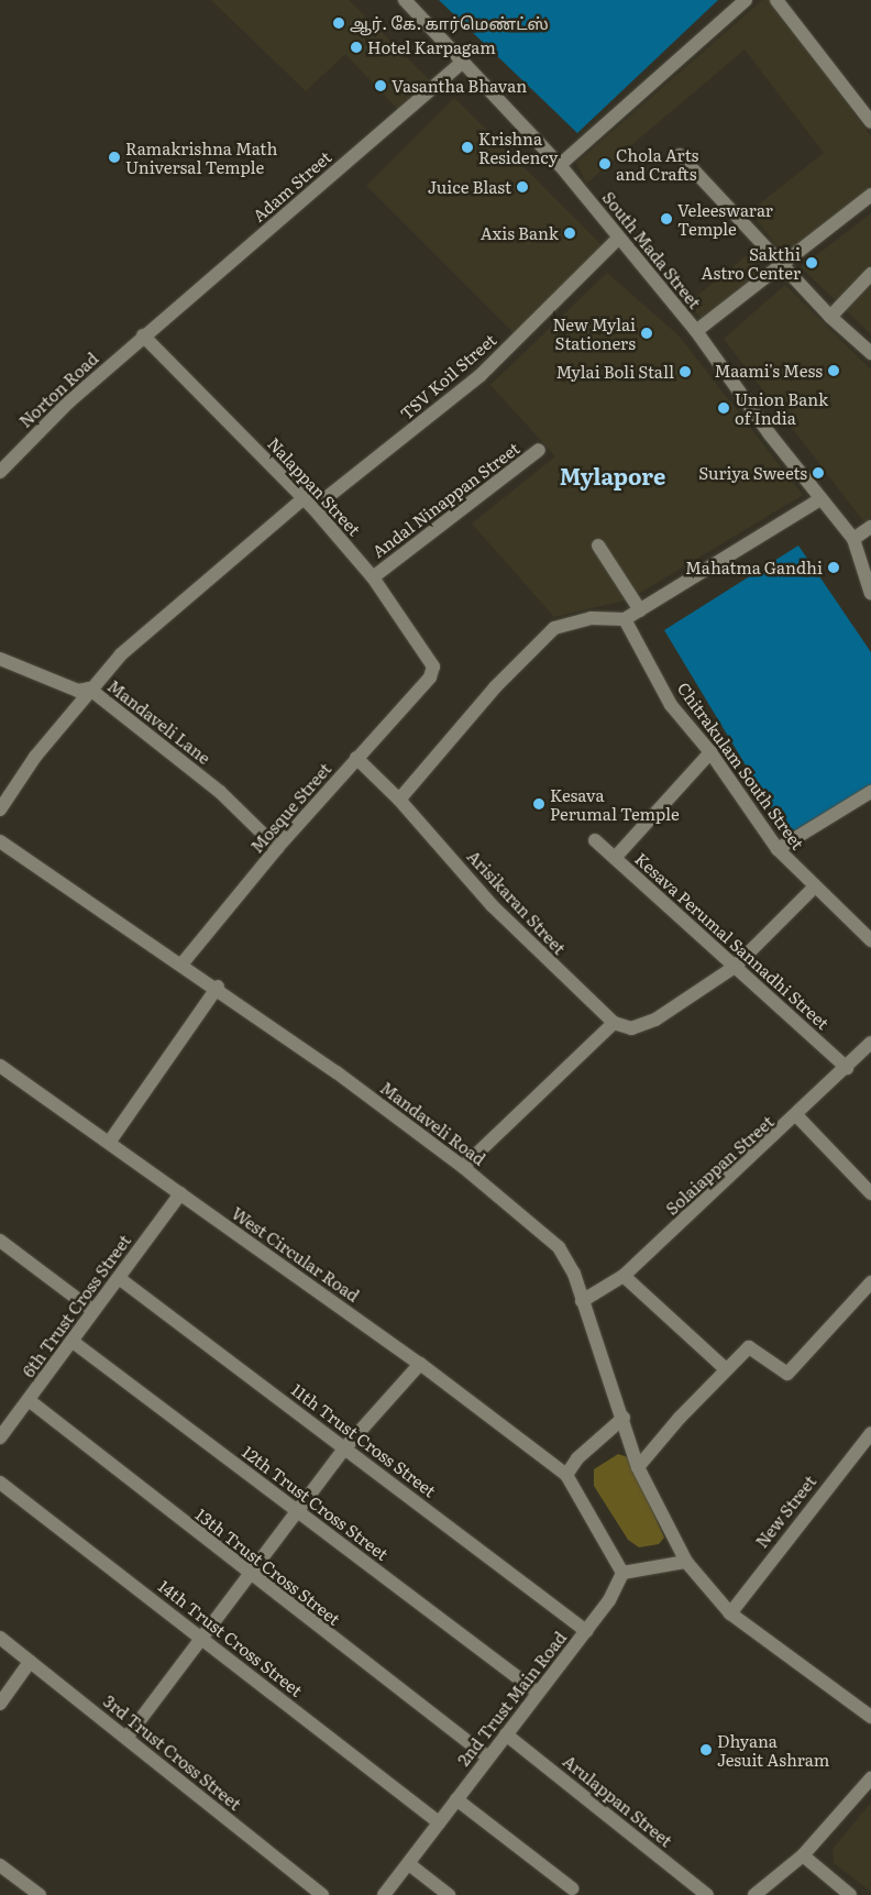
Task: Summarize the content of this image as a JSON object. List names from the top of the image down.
{
  "streets": {
    "street": [
      "Adam Street",
      "South Mada Street",
      "TSV Koil Street",
      "Norton Road",
      "Nalappan Street",
      "Andal Ninappan Street",
      "Mandaveli Lane",
      "Chitrakulam South Street",
      "Mosque Street",
      "Arisikaran Street",
      "Kesava Perumal Sannadhi Street",
      "Mandaveli Road",
      "Solaiappan Street",
      "West Circular Road",
      "6th Trust Cross Street",
      "11th Trust Cross Street",
      "12th Trust Cross Street",
      "New Street",
      "13th Trust Cross Street",
      "14th Trust Cross Street",
      "2nd Trust Main Road",
      "3rd Trust Cross Street",
      "Arulappan Street"
    ]
  },
  "crossings": [
    ["Adam Street", "South Mada Street"],
    ["Adam Street", "Norton Road"],
    ["Adam Street", "Nalappan Street"],
    ["South Mada Street", "TSV Koil Street"],
    ["TSV Koil Street", "Nalappan Street"],
    ["TSV Koil Street", "Mandaveli Lane"],
    ["Norton Road", "Nalappan Street"],
    ["Nalappan Street", "Andal Ninappan Street"],
    ["Nalappan Street", "Mosque Street"],
    ["Mandaveli Lane", "Mosque Street"],
    ["Mosque Street", "Arisikaran Street"],
    ["Mosque Street", "Mandaveli Road"],
    ["Kesava Perumal Sannadhi Street", "Solaiappan Street"],
    ["Mandaveli Road", "Solaiappan Street"],
    ["Mandaveli Road", "New Street"],
    ["West Circular Road", "6th Trust Cross Street"],
    ["6th Trust Cross Street", "11th Trust Cross Street"],
    ["6th Trust Cross Street", "12th Trust Cross Street"],
    ["6th Trust Cross Street", "13th Trust Cross Street"],
    ["11th Trust Cross Street", "2nd Trust Main Road"],
    ["12th Trust Cross Street", "2nd Trust Main Road"],
    ["13th Trust Cross Street", "2nd Trust Main Road"],
    ["14th Trust Cross Street", "2nd Trust Main Road"],
    ["2nd Trust Main Road", "Arulappan Street"]
  ],
  "districts": ["Mylapore"],
  "places": [
    "ஆர். கே. கார்மெண்ட்ஸ்",
    "Hotel Karpagam",
    "Vasantha Bhavan",
    "Krishna Residency",
    "Ramakrishna Math Universal Temple",
    "Chola Arts and Crafts",
    "Juice Blast",
    "Veleeswarar Temple",
    "Axis Bank",
    "Sakthi Astro Center",
    "New Mylai Stationers",
    "Maami's Mess",
    "Mylai Boli Stall",
    "Union Bank of India",
    "Suriya Sweets",
    "Mahatma Gandhi",
    "Kesava Perumal Temple",
    "Dhyana Jesuit Ashram"
  ]
}
